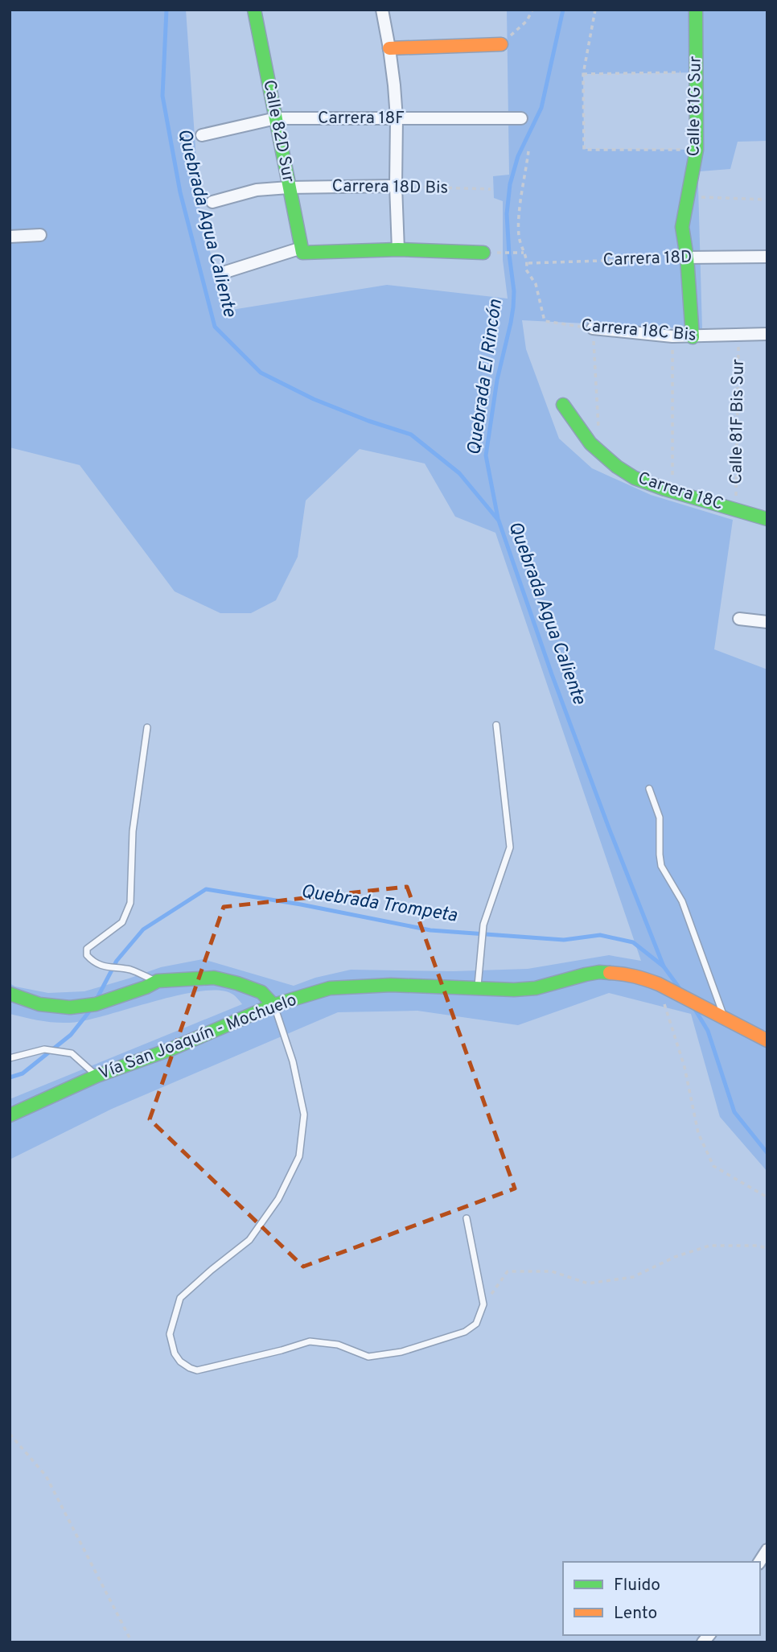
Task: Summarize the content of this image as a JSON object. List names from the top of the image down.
{
  "streets": {
    "street": [
      "Calle 81G Sur",
      "Carrera 18F",
      "Calle 82D Sur",
      "Carrera 18D Bis",
      "Carrera 18D",
      "Carrera 18C Bis",
      "Carrera 18C",
      "Vía San Joaquín - Mochuelo"
    ],
    "path": ["Calle 81F Bis Sur"]
  },
  "crossings": [
    ["Calle 81G Sur", "Carrera 18D"],
    ["Calle 81G Sur", "Carrera 18C Bis"],
    ["Carrera 18F", "Calle 82D Sur"],
    ["Calle 82D Sur", "Carrera 18D Bis"],
    ["Carrera 18D", "Carrera 18C Bis"],
    ["Carrera 18C Bis", "Calle 81F Bis Sur"],
    ["Calle 81F Bis Sur", "Carrera 18C"]
  ],
  "water": ["Quebrada Agua Caliente", "Quebrada El Rincón", "Quebrada Trompeta"],
  "legend": ["Fluido", "Lento"]
}
